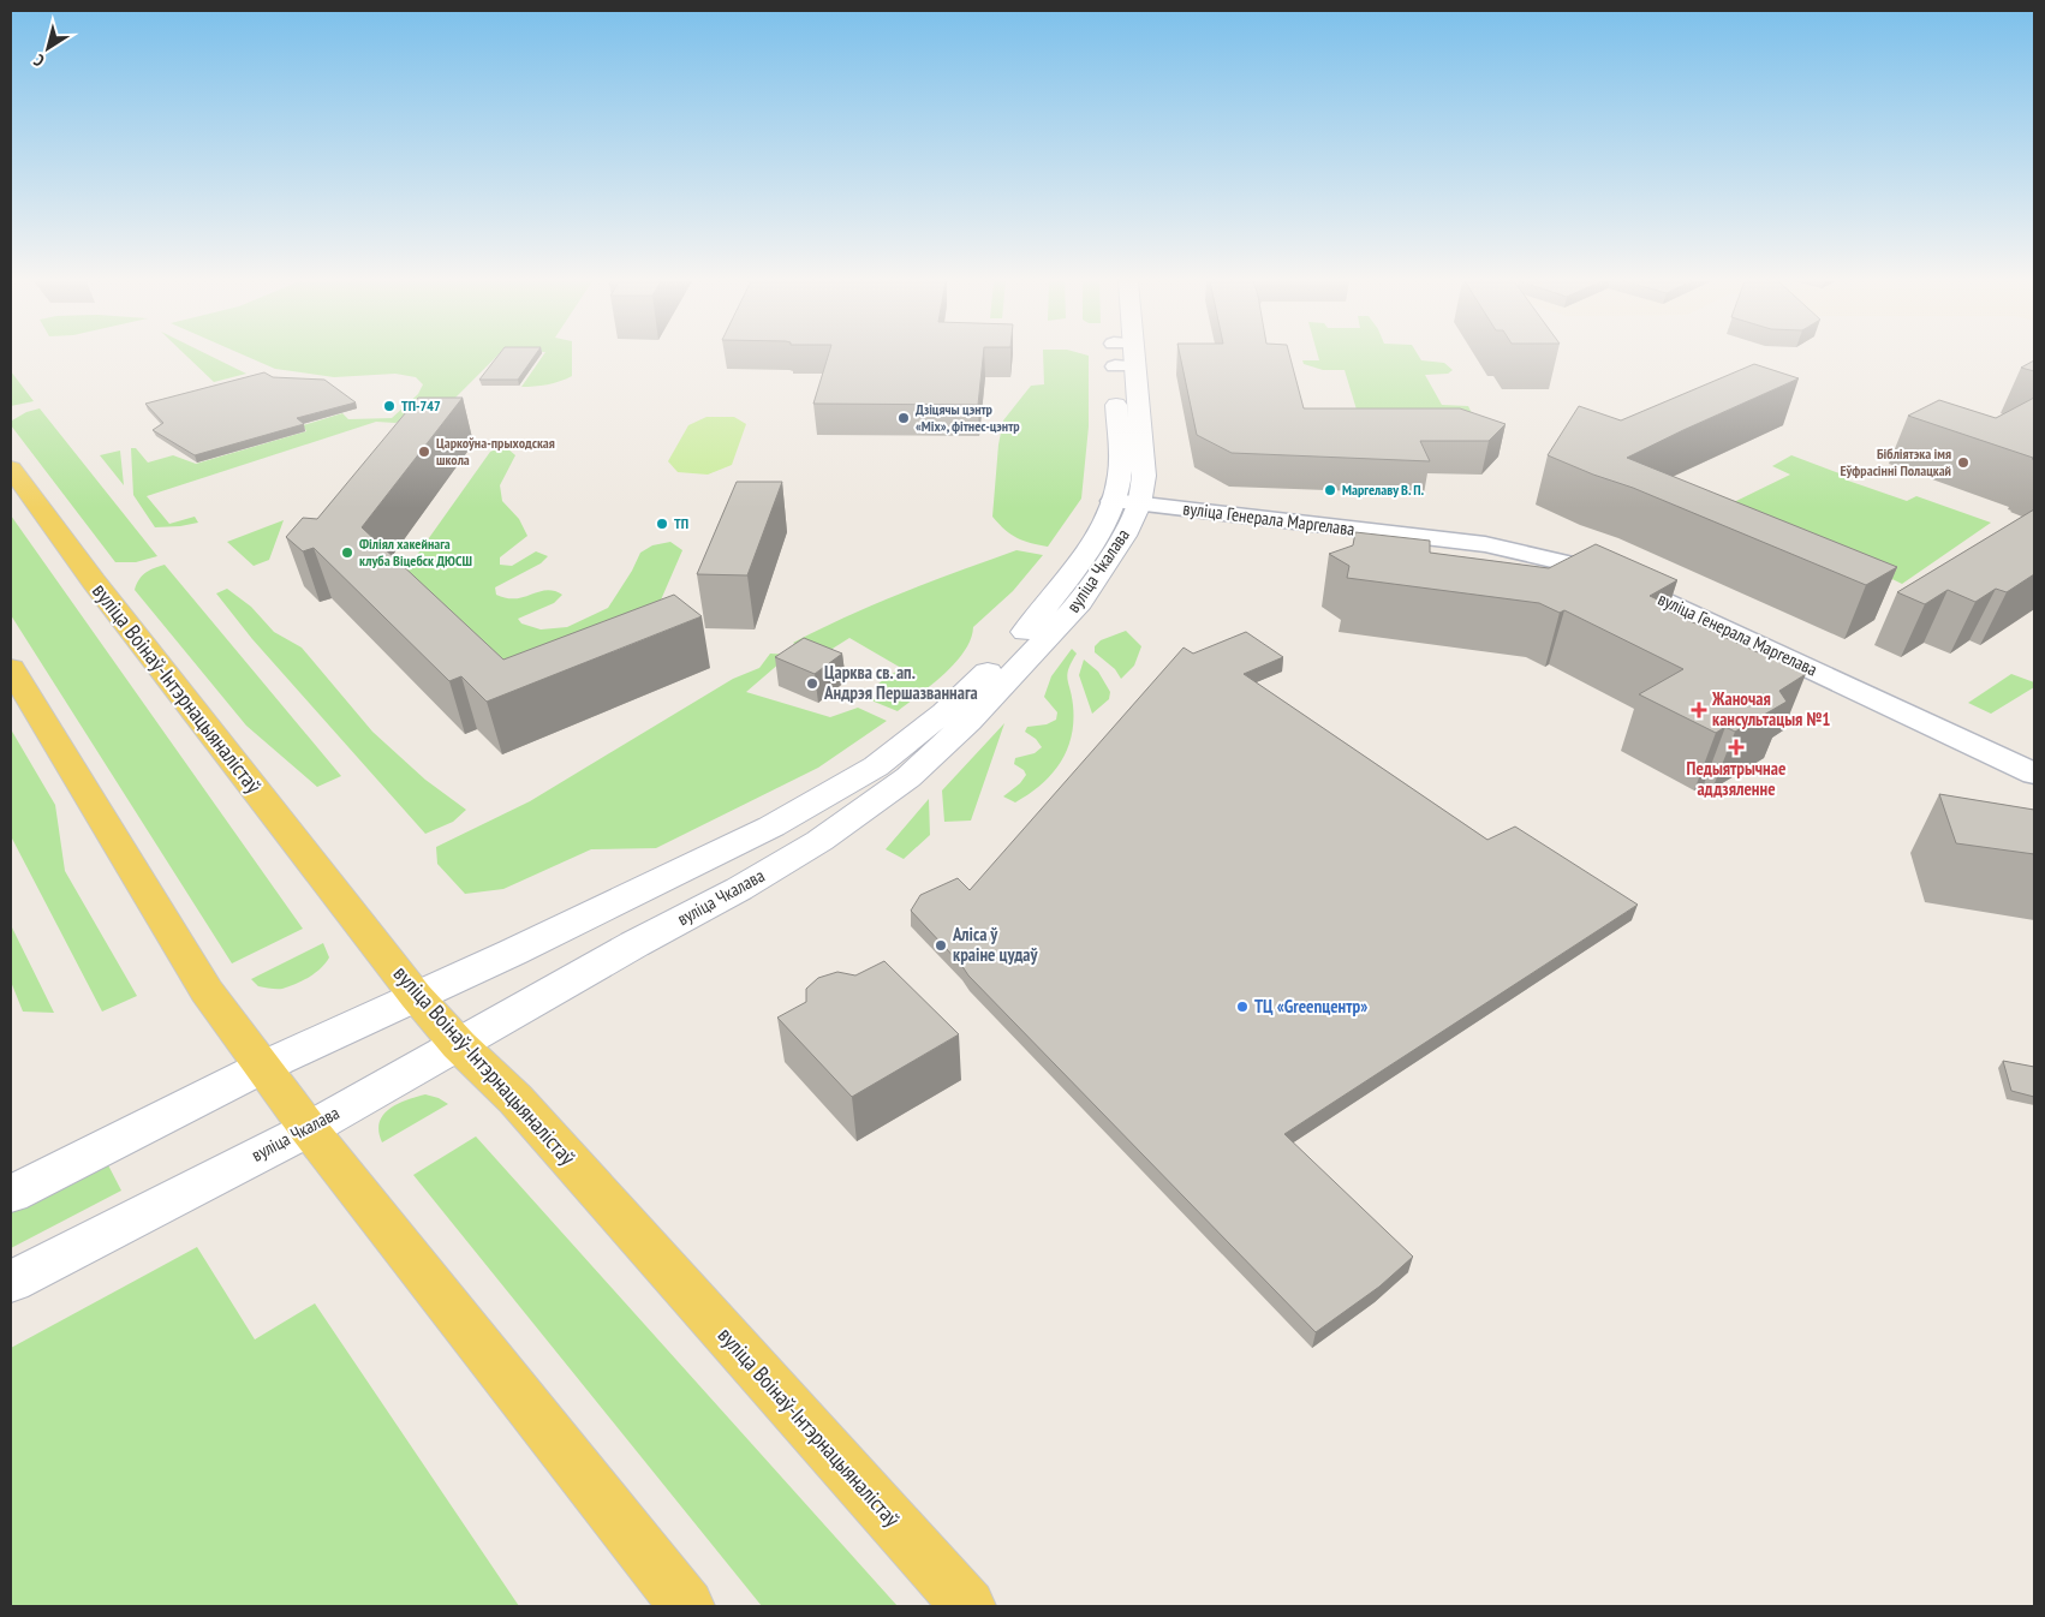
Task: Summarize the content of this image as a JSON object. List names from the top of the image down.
{
  "streets": {
    "main road": ["вуліца Чкалава", "вуліца Воінаў-Інтэрнацыяналістаў"],
    "street": ["вуліца Генерала Маргелава"]
  },
  "crossings": [
    ["вуліца Генерала Маргелава", "вуліца Чкалава"],
    ["вуліца Чкалава", "вуліца Воінаў-Інтэрнацыяналістаў"]
  ],
  "places": {
    "other": [
      "ТП-747",
      "Дзіцячы цэнтр «Mix», фітнес-цэнтр",
      "Царкоўна-прыходская школа",
      "Бібліятэка імя Еўфрасінні Полацкай",
      "Маргелаву В. П.",
      "ТП",
      "Філіял хакейнага клуба Віцебск ДЮСШ",
      "Царква св. ап. Андрэя Першазваннага",
      "Аліса ў краіне цудаў",
      "ТЦ «Greenцентр»"
    ],
    "health": ["Жаночая кансультацыя №1", "Педыятрычнае аддзяленне"]
  },
  "north": "bottom left"
}
